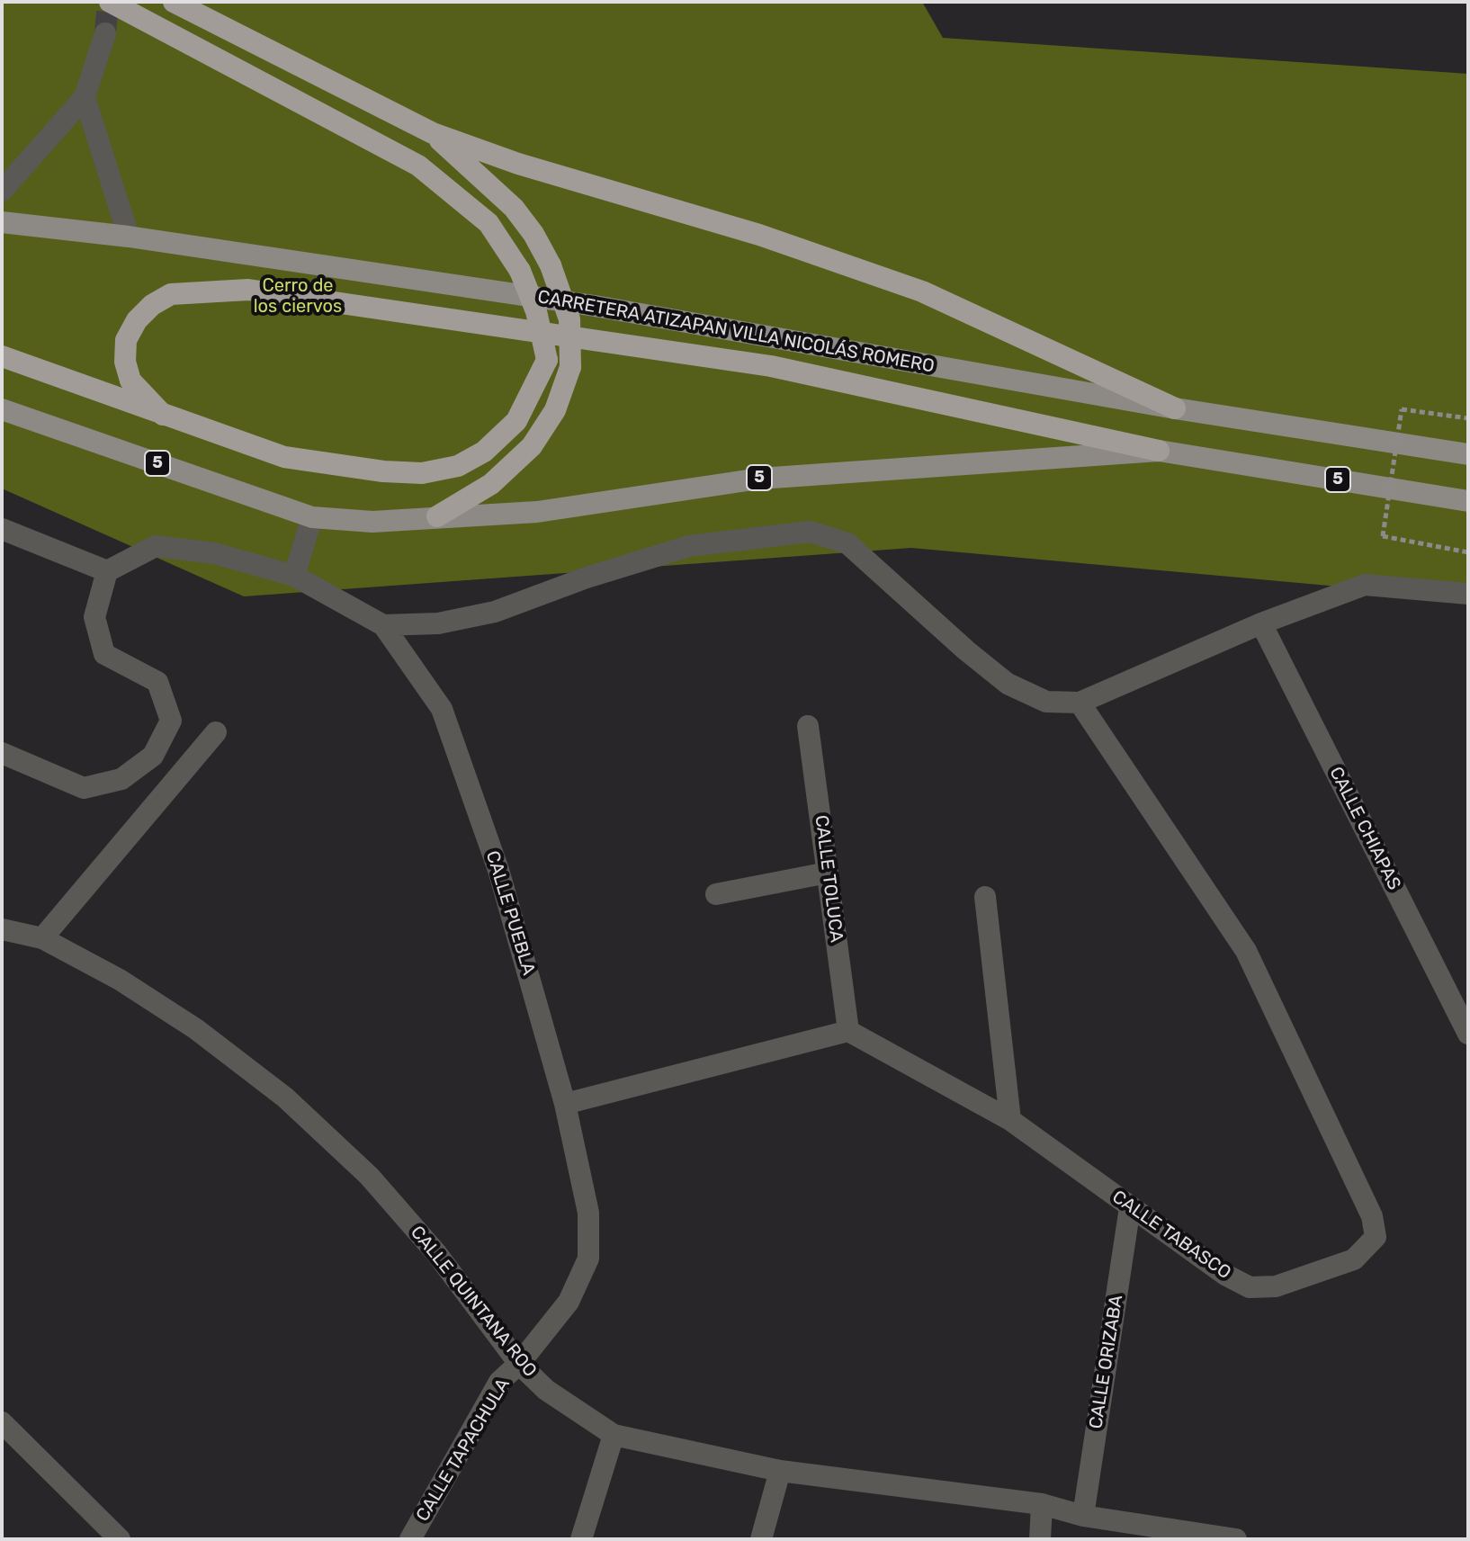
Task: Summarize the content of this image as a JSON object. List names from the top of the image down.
{
  "streets": {
    "main road": ["CARRETERA ATIZAPAN VILLA NICOLÁS ROMERO", "5"],
    "street": [
      "CALLE CHIAPAS",
      "CALLE TOLUCA",
      "CALLE PUEBLA",
      "CALLE TABASCO",
      "CALLE QUINTANA ROO",
      "CALLE ORIZABA",
      "CALLE TAPACHULA"
    ]
  },
  "crossings": [
    ["CALLE TOLUCA", "CALLE TABASCO"],
    ["CALLE PUEBLA", "CALLE QUINTANA ROO"],
    ["CALLE PUEBLA", "CALLE TAPACHULA"],
    ["CALLE TABASCO", "CALLE ORIZABA"],
    ["CALLE QUINTANA ROO", "CALLE ORIZABA"],
    ["CALLE QUINTANA ROO", "CALLE TAPACHULA"]
  ],
  "parks": ["Cerro de los ciervos"]
}
